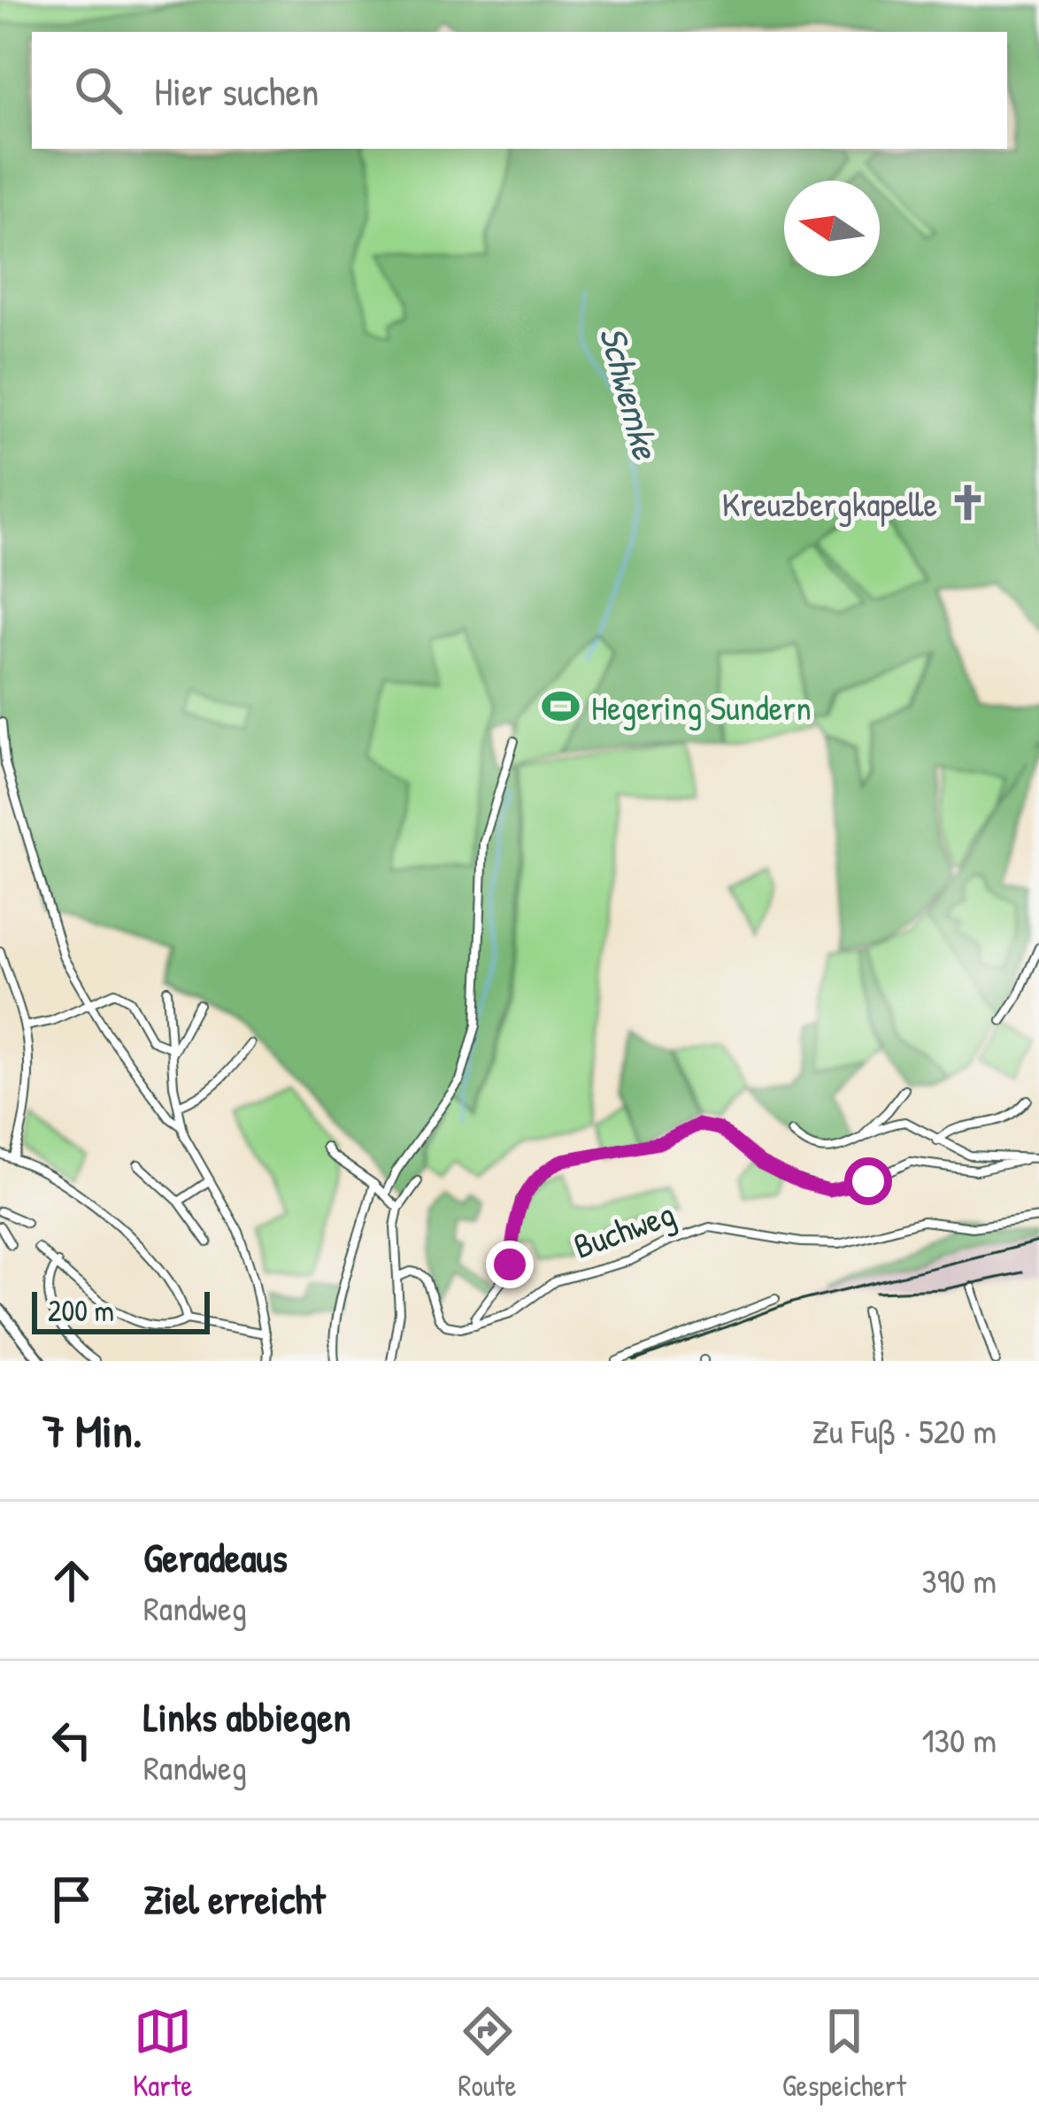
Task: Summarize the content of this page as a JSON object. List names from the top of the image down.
{
  "streets": {
    "street": ["Buchweg"]
  },
  "water": ["Schwemke"],
  "places": {
    "church": ["Kreuzbergkapelle"],
    "sports": ["Hegering Sundern"]
  },
  "scale_bar": "200 m",
  "north": "left",
  "page": {
    "search": "Hier suchen",
    "scale": "200 m",
    "heading": ["7 Min.", "Zu Fuß · 520 m"],
    "list": [
      ["Geradeaus", "Randweg", "390 m"],
      ["Links abbiegen", "Randweg", "130 m"],
      "Ziel erreicht"
    ],
    "nav": ["Karte", "Route", "Gespeichert"]
  }
}
